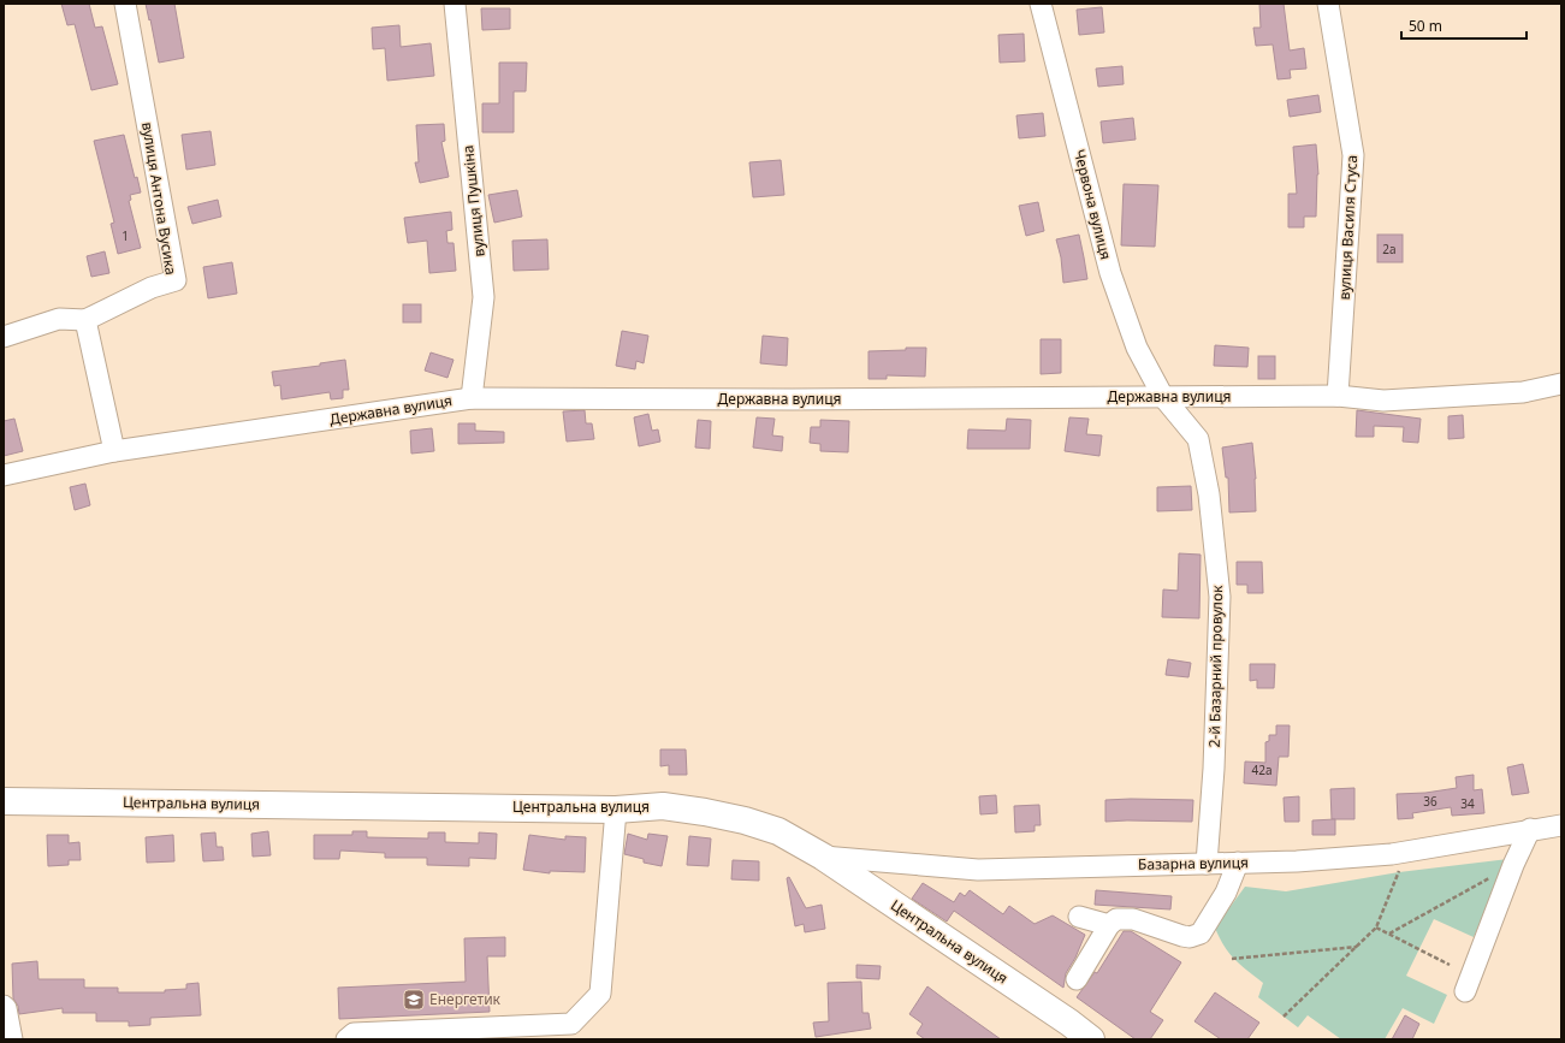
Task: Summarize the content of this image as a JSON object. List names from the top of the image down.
{
  "streets": {
    "main road": ["Центральна вулиця"],
    "street": [
      "вулиця Антона Вусика",
      "вулиця Пушкіна",
      "Червона вулиця",
      "вулиця Василя Стуса",
      "Державна вулиця",
      "2-й Базарний провулок",
      "Базарна вулиця"
    ]
  },
  "crossings": [
    ["вулиця Пушкіна", "Державна вулиця"],
    ["Червона вулиця", "Державна вулиця"],
    ["Червона вулиця", "2-й Базарний провулок"],
    ["вулиця Василя Стуса", "Державна вулиця"],
    ["Державна вулиця", "2-й Базарний провулок"],
    ["2-й Базарний провулок", "Базарна вулиця"],
    ["Центральна вулиця", "Базарна вулиця"]
  ],
  "places": {
    "school or university": ["Енергетик"]
  },
  "house_numbers": [
    "1",
    "2а",
    "42а",
    "36",
    "34"
  ],
  "scale_bar": "50 m"
}
